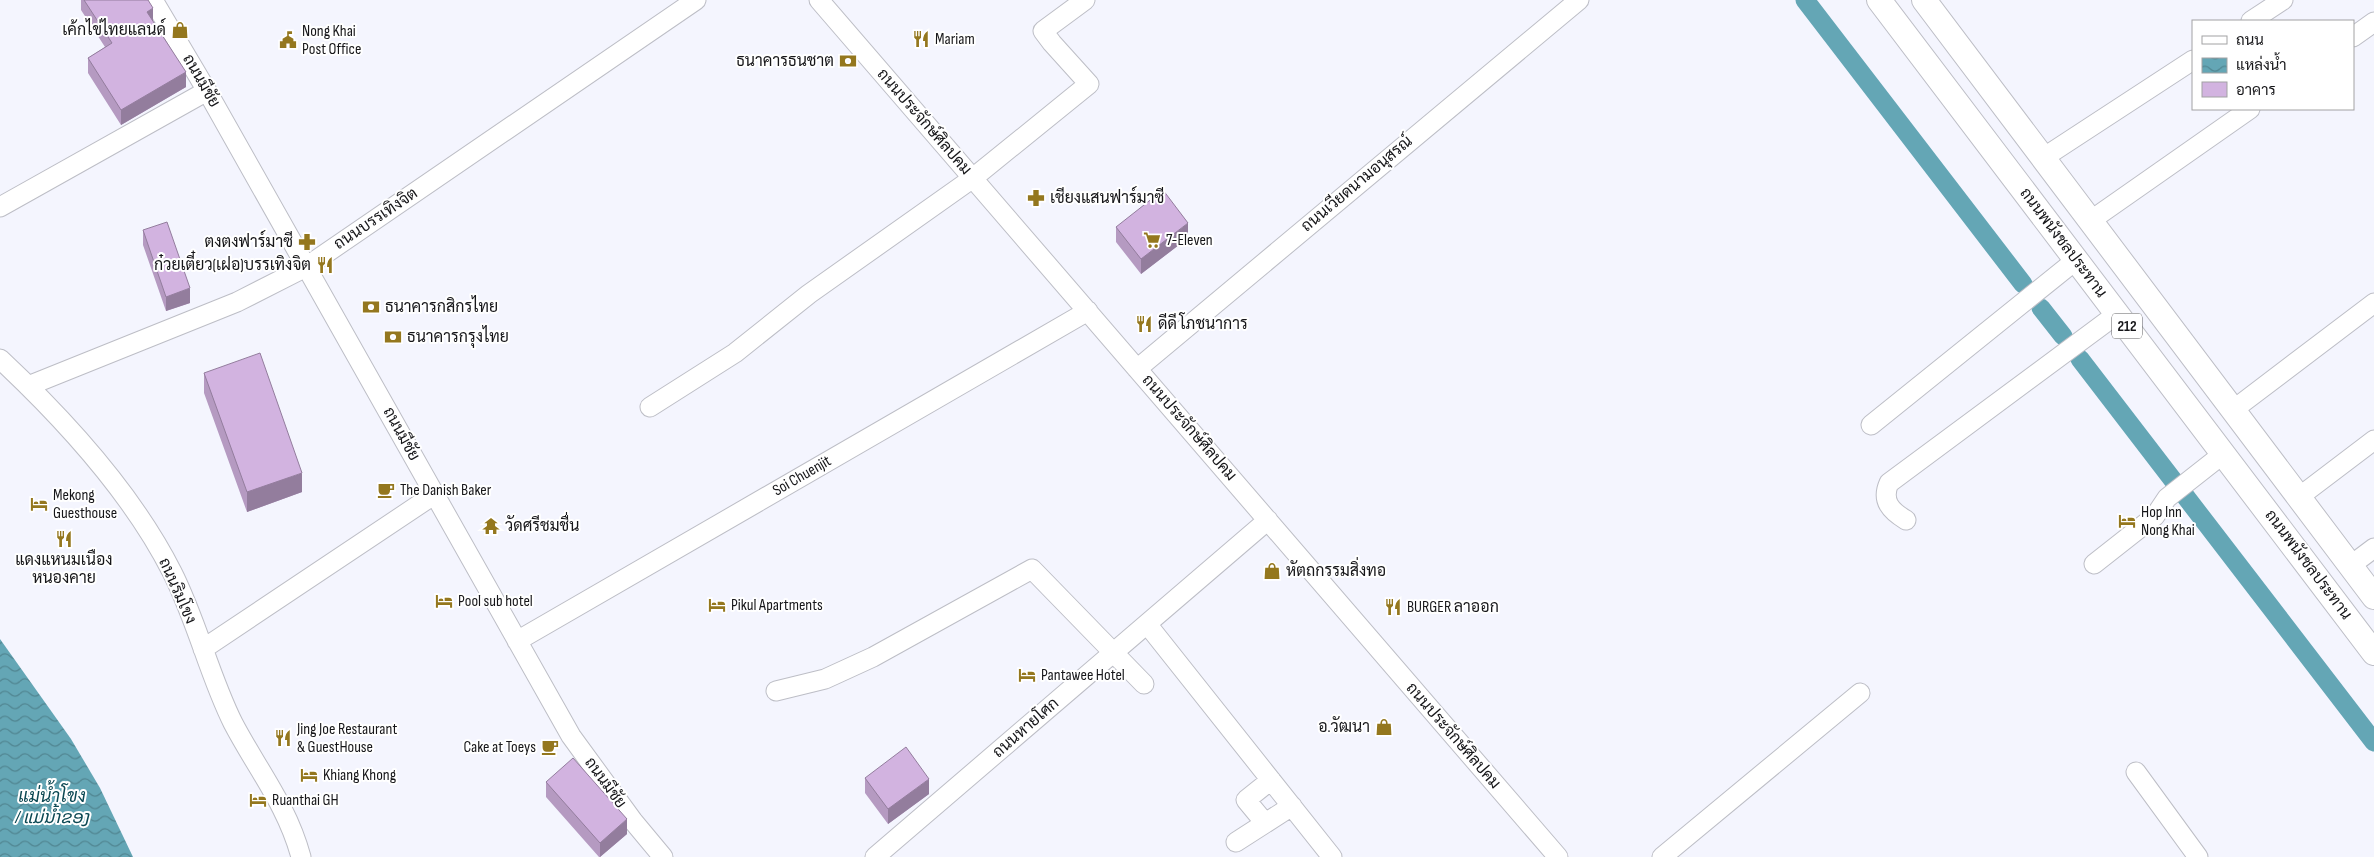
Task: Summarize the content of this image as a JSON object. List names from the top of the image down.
{
  "streets": {
    "main road": ["ถนนพนังชลประทาน", "212"],
    "street": [
      "ถนนมีชัย",
      "ถนนประจักษ์ศิลปคม",
      "ถนนเวียดนามอนุสรณ์",
      "ถนนบรรเทิงจิต",
      "Soi Chuenjit",
      "ถนนริมโขง",
      "ถนนหายโศก"
    ]
  },
  "crossings": [
    ["ถนนมีชัย", "ถนนบรรเทิงจิต"],
    ["ถนนมีชัย", "Soi Chuenjit"],
    ["ถนนประจักษ์ศิลปคม", "ถนนเวียดนามอนุสรณ์"],
    ["ถนนประจักษ์ศิลปคม", "Soi Chuenjit"],
    ["ถนนประจักษ์ศิลปคม", "ถนนหายโศก"],
    ["ถนนบรรเทิงจิต", "ถนนริมโขง"]
  ],
  "water": ["แม่น้ำโขง / ແມ່ນ້ຳຂອງ"],
  "places": {
    "shop": ["เค้กไข่ไทยแลนด์", "หัตถกรรมสิ่งทอ", "อ.วัฒนา"],
    "restaurant": [
      "Mariam",
      "ก๋วยเตี๋ยว(เฝอ)บรรเทิงจิต",
      "ดีดี โภชนาการ",
      "แดงแหนมเนือง หนองคาย",
      "BURGER ลาออก",
      "Jing Joe Restaurant & GuestHouse"
    ],
    "public building": ["Nong Khai Post Office"],
    "bank": ["ธนาคารธนชาต", "ธนาคารกสิกรไทย", "ธนาคารกรุงไทย"],
    "pharmacy": ["เชียงแสนฟาร์มาซี", "ตงตงฟาร์มาซี"],
    "supermarket": ["7-Eleven"],
    "cafe": ["The Danish Baker", "Cake at Toeys"],
    "hotel": [
      "Mekong Guesthouse",
      "Hop Inn Nong Khai",
      "Pool sub hotel",
      "Pikul Apartments",
      "Pantawee Hotel",
      "Khiang Khong",
      "Ruanthai GH"
    ],
    "temple": ["วัดศรีชมชื่น"]
  },
  "legend": ["ถนน", "แหล่งน้ำ", "อาคาร"]
}
